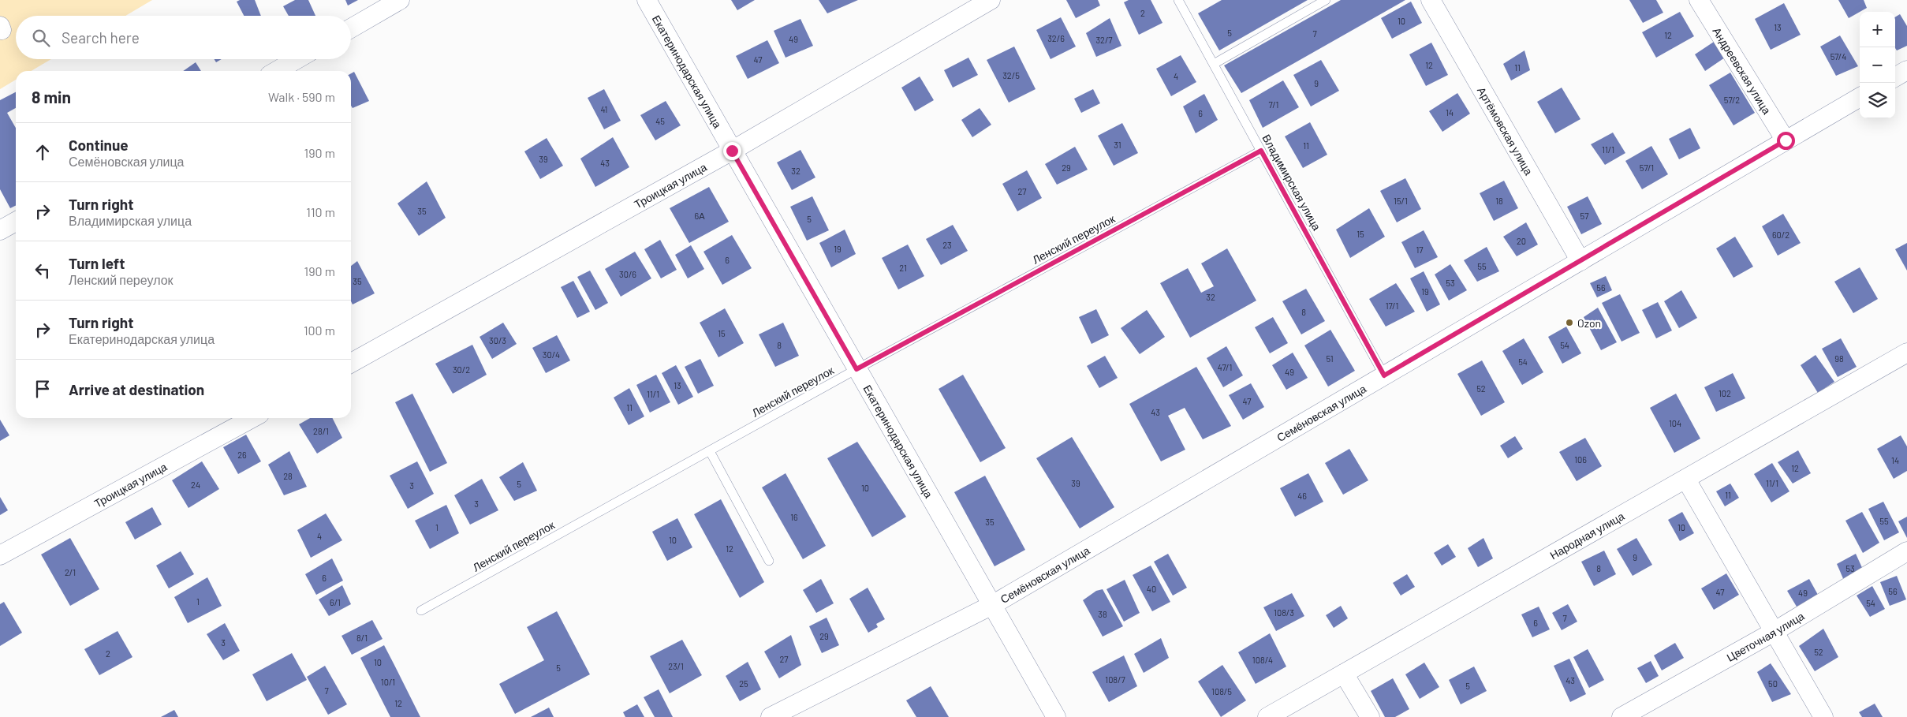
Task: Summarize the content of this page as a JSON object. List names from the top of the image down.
{
  "streets": {
    "street": [
      "Андреевская улица",
      "Екатеринодарская улица",
      "Артёмовская улица",
      "Троицкая улица",
      "Семёновская улица",
      "Народная улица",
      "Цветочная улица"
    ],
    "lane": ["Владимирская улица", "Ленский переулок"]
  },
  "crossings": [
    ["Андреевская улица", "Семёновская улица"],
    ["Екатеринодарская улица", "Троицкая улица"],
    ["Екатеринодарская улица", "Ленский переулок"],
    ["Екатеринодарская улица", "Семёновская улица"],
    ["Артёмовская улица", "Семёновская улица"],
    ["Владимирская улица", "Ленский переулок"],
    ["Владимирская улица", "Семёновская улица"]
  ],
  "places": ["Ozon"],
  "house_numbers": [
    "2",
    "10",
    "13",
    "5",
    "7",
    "12",
    "32/6",
    "49",
    "32/7",
    "57/4",
    "47",
    "12",
    "11",
    "32/5",
    "4",
    "9",
    "57/2",
    "7/1",
    "41",
    "14",
    "6",
    "45",
    "31",
    "11",
    "11/1",
    "39",
    "43",
    "29",
    "57/1",
    "32",
    "27",
    "15/1",
    "18",
    "35",
    "6А",
    "57",
    "5",
    "15",
    "60/2",
    "20",
    "23",
    "19",
    "17",
    "6",
    "55",
    "21",
    "30/6",
    "35",
    "53",
    "56",
    "19",
    "32",
    "17/1",
    "8",
    "15",
    "30/3",
    "8",
    "54",
    "30/4",
    "51",
    "98",
    "54",
    "47/1",
    "30/2",
    "49",
    "13",
    "52",
    "102",
    "11/1",
    "47",
    "11",
    "43",
    "104",
    "28/1",
    "26",
    "106",
    "14",
    "12",
    "28",
    "39",
    "11/1",
    "5",
    "24",
    "3",
    "10",
    "11",
    "46",
    "3",
    "16",
    "55",
    "35",
    "1",
    "10",
    "4",
    "10",
    "12",
    "9",
    "8",
    "53",
    "2/1",
    "6",
    "40",
    "56",
    "47",
    "49",
    "1",
    "6/1",
    "54",
    "108/3",
    "38",
    "7",
    "6",
    "29",
    "8/1",
    "3",
    "52",
    "2",
    "27",
    "108/4",
    "10",
    "23/1",
    "5",
    "108/7",
    "43",
    "10/1",
    "25",
    "50",
    "5",
    "7",
    "108/5",
    "12"
  ],
  "page": {
    "map_buttons": ["+", "−"],
    "search": "Search here",
    "heading": ["8 min", "Walk · 590 m"],
    "list": [
      ["Continue", "Семёновская улица", "190 m"],
      ["Turn right", "Владимирская улица", "110 m"],
      ["Turn left", "Ленский переулок", "190 m"],
      ["Turn right", "Екатеринодарская улица", "100 m"],
      "Arrive at destination"
    ]
  }
}
